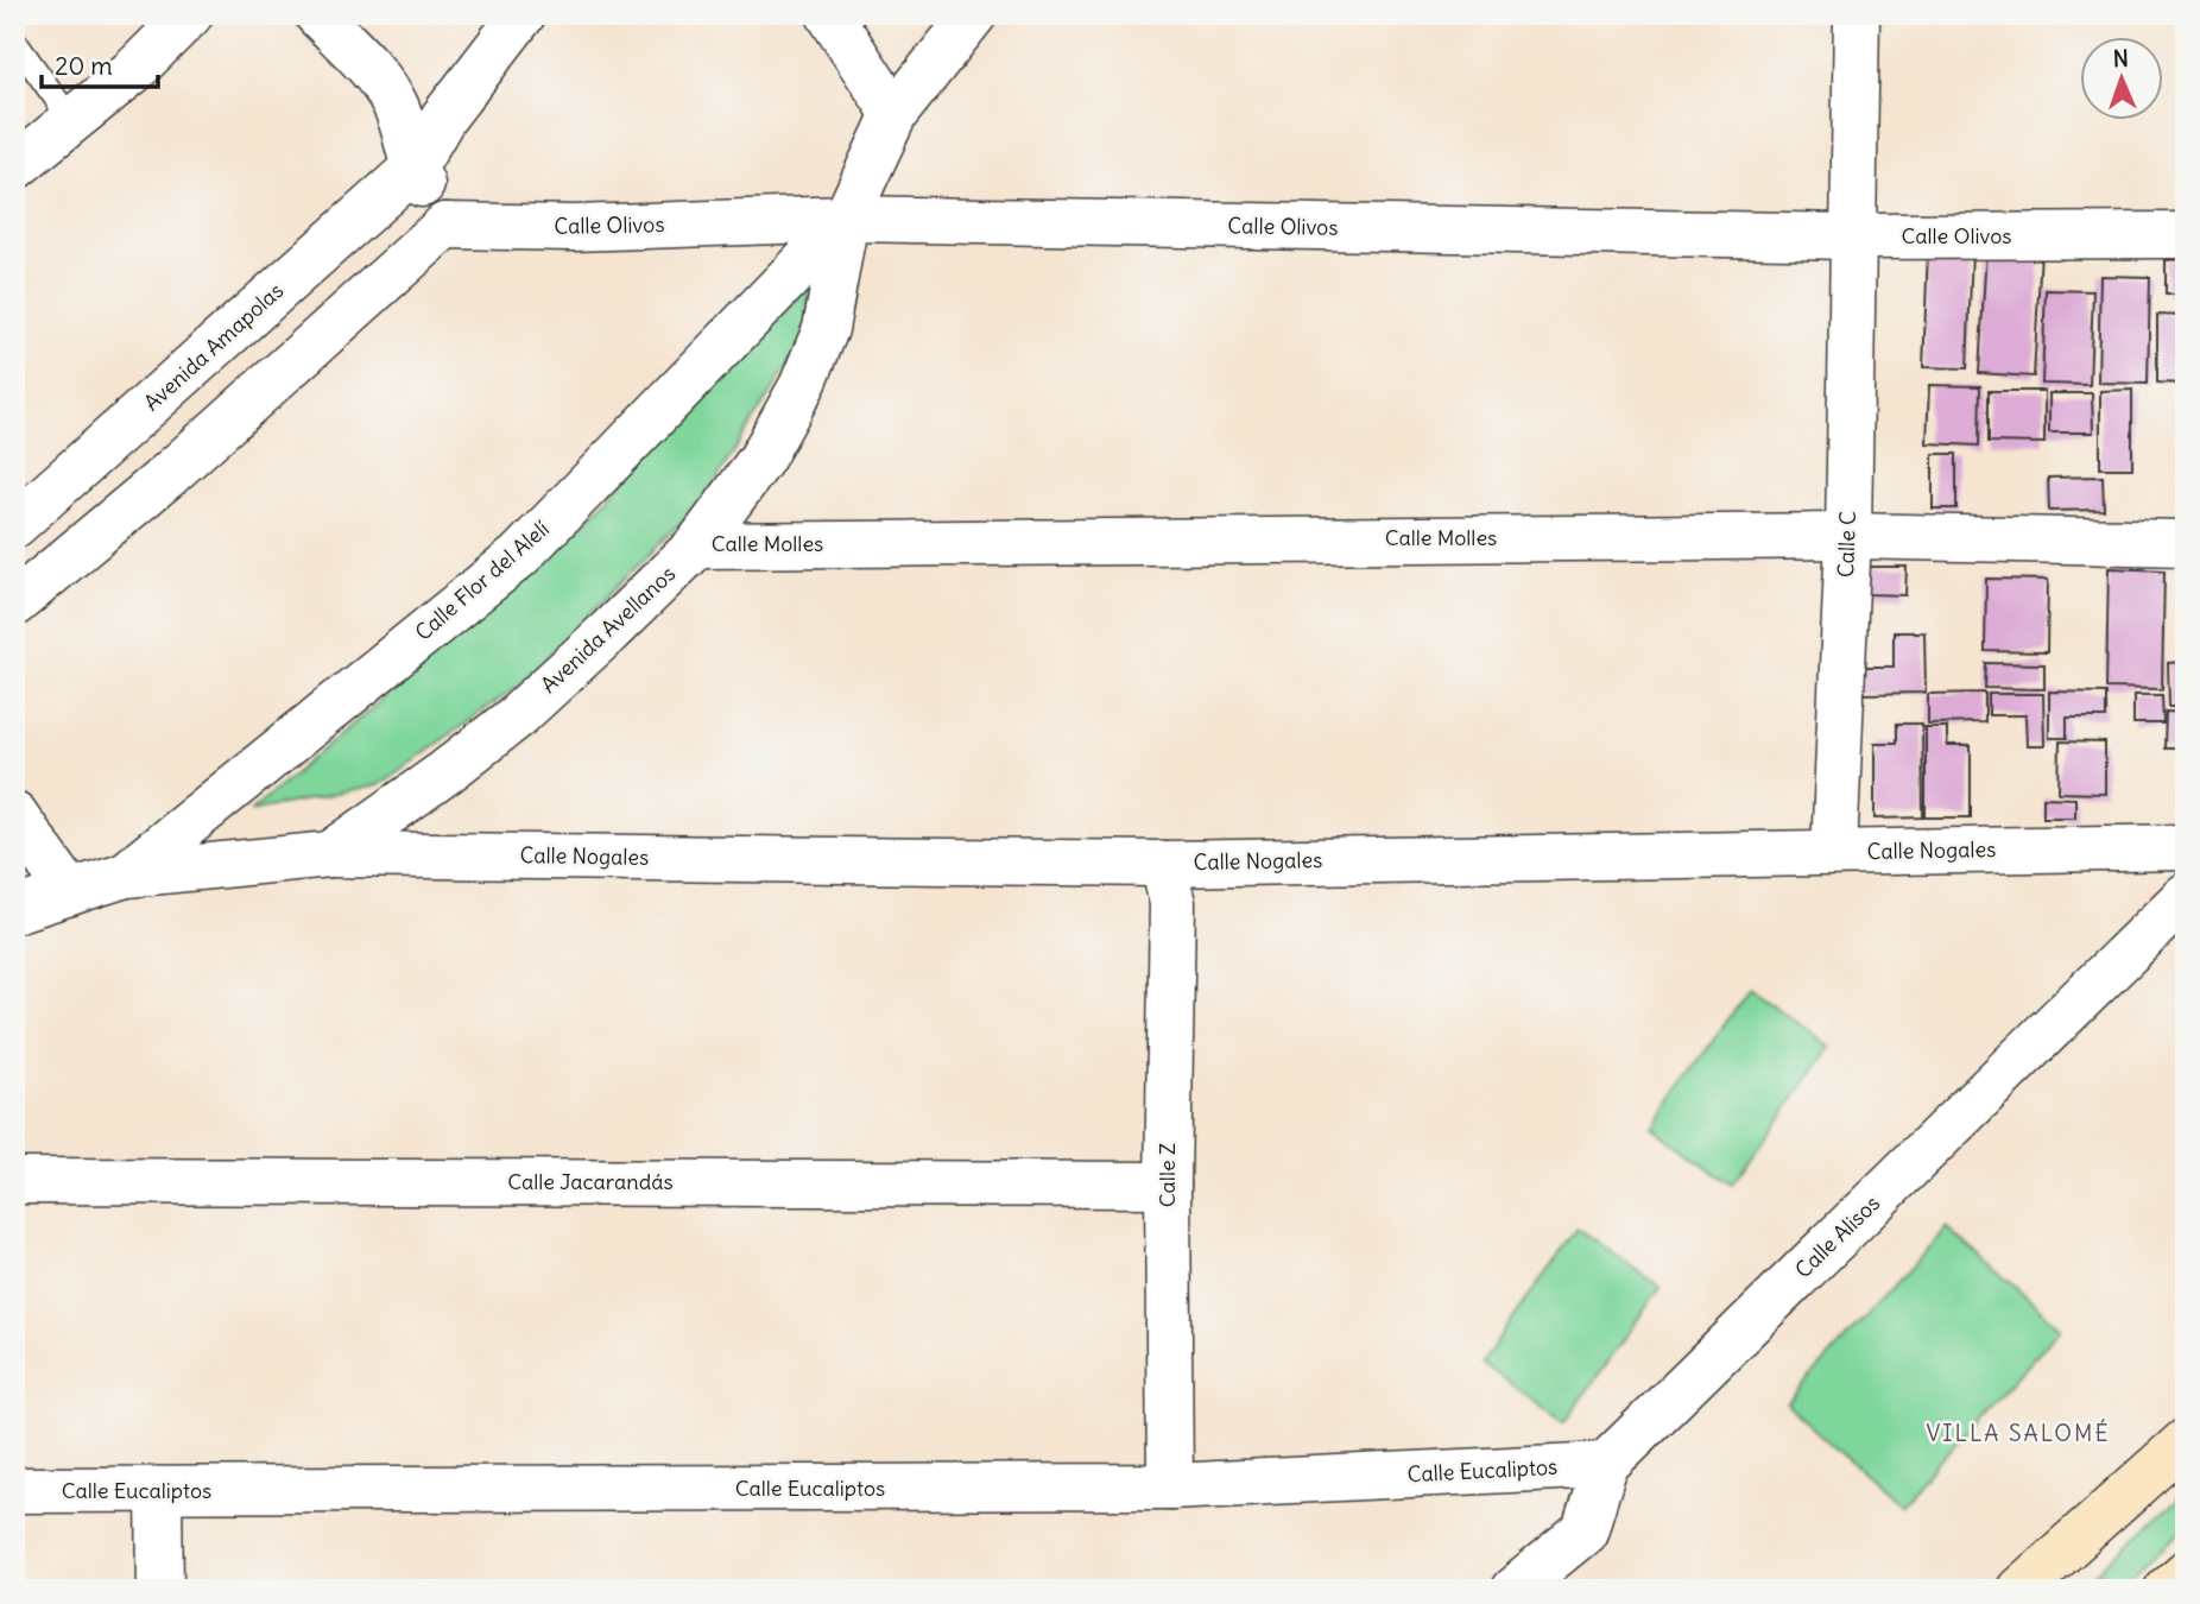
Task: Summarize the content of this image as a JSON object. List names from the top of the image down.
{
  "streets": {
    "street": [
      "Calle Olivos",
      "Avenida Amapolas",
      "Calle Molles",
      "Calle C",
      "Calle Flor del Alelí",
      "Avenida Avellanos",
      "Calle Nogales",
      "Calle Z",
      "Calle Jacarandás",
      "Calle Alisos",
      "Calle Eucaliptos"
    ]
  },
  "crossings": [
    ["Calle Olivos", "Calle C"],
    ["Calle Olivos", "Calle Flor del Alelí"],
    ["Calle Olivos", "Avenida Avellanos"],
    ["Calle Molles", "Calle C"],
    ["Calle Molles", "Avenida Avellanos"],
    ["Calle C", "Calle Nogales"],
    ["Calle Flor del Alelí", "Avenida Avellanos"],
    ["Avenida Avellanos", "Calle Nogales"],
    ["Calle Nogales", "Calle Z"],
    ["Calle Z", "Calle Jacarandás"],
    ["Calle Z", "Calle Eucaliptos"],
    ["Calle Alisos", "Calle Eucaliptos"]
  ],
  "districts": ["VILLA SALOMÉ"],
  "scale_bar": "20 m",
  "north": "top"
}
